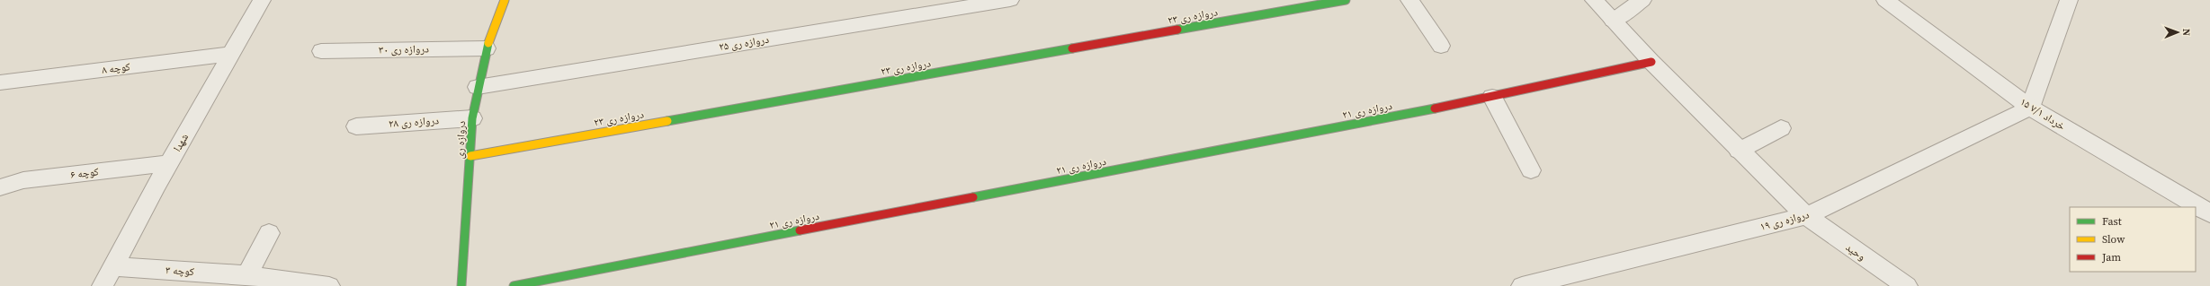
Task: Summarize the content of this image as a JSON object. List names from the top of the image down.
{
  "streets": {
    "street": [
      "دروازه ری ۲۳",
      "دروازه ری ۲۵",
      "دروازه ری ۳۰",
      "کوچه ۸",
      "دروازه ری ۲۱",
      "۱۵ خرداد ۷/۱",
      "دروازه ری ۲۸",
      "دروازه ری",
      "شهدا",
      "کوچه ۶",
      "دروازه ری ۱۹",
      "وحید",
      "کوچه ۳"
    ]
  },
  "crossings": [
    ["دروازه ری ۲۳", "دروازه ری"],
    ["دروازه ری ۲۵", "دروازه ری"],
    ["دروازه ری ۳۰", "دروازه ری"],
    ["کوچه ۸", "شهدا"],
    ["دروازه ری ۲۱", "وحید"],
    ["۱۵ خرداد ۷/۱", "دروازه ری ۱۹"],
    ["دروازه ری ۲۸", "دروازه ری"],
    ["شهدا", "کوچه ۶"],
    ["شهدا", "کوچه ۳"],
    ["دروازه ری ۱۹", "وحید"]
  ],
  "legend": ["Fast", "Slow", "Jam"],
  "north": "right"
}
